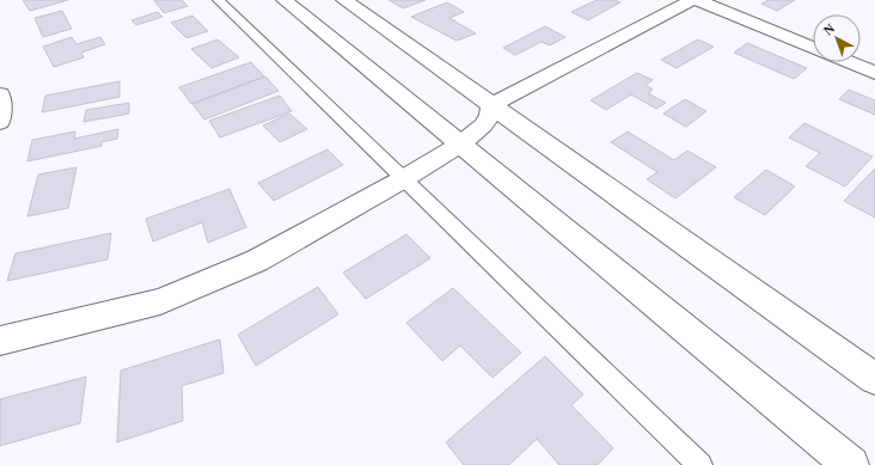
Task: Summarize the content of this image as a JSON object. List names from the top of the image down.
{
  "north": "top left"
}
